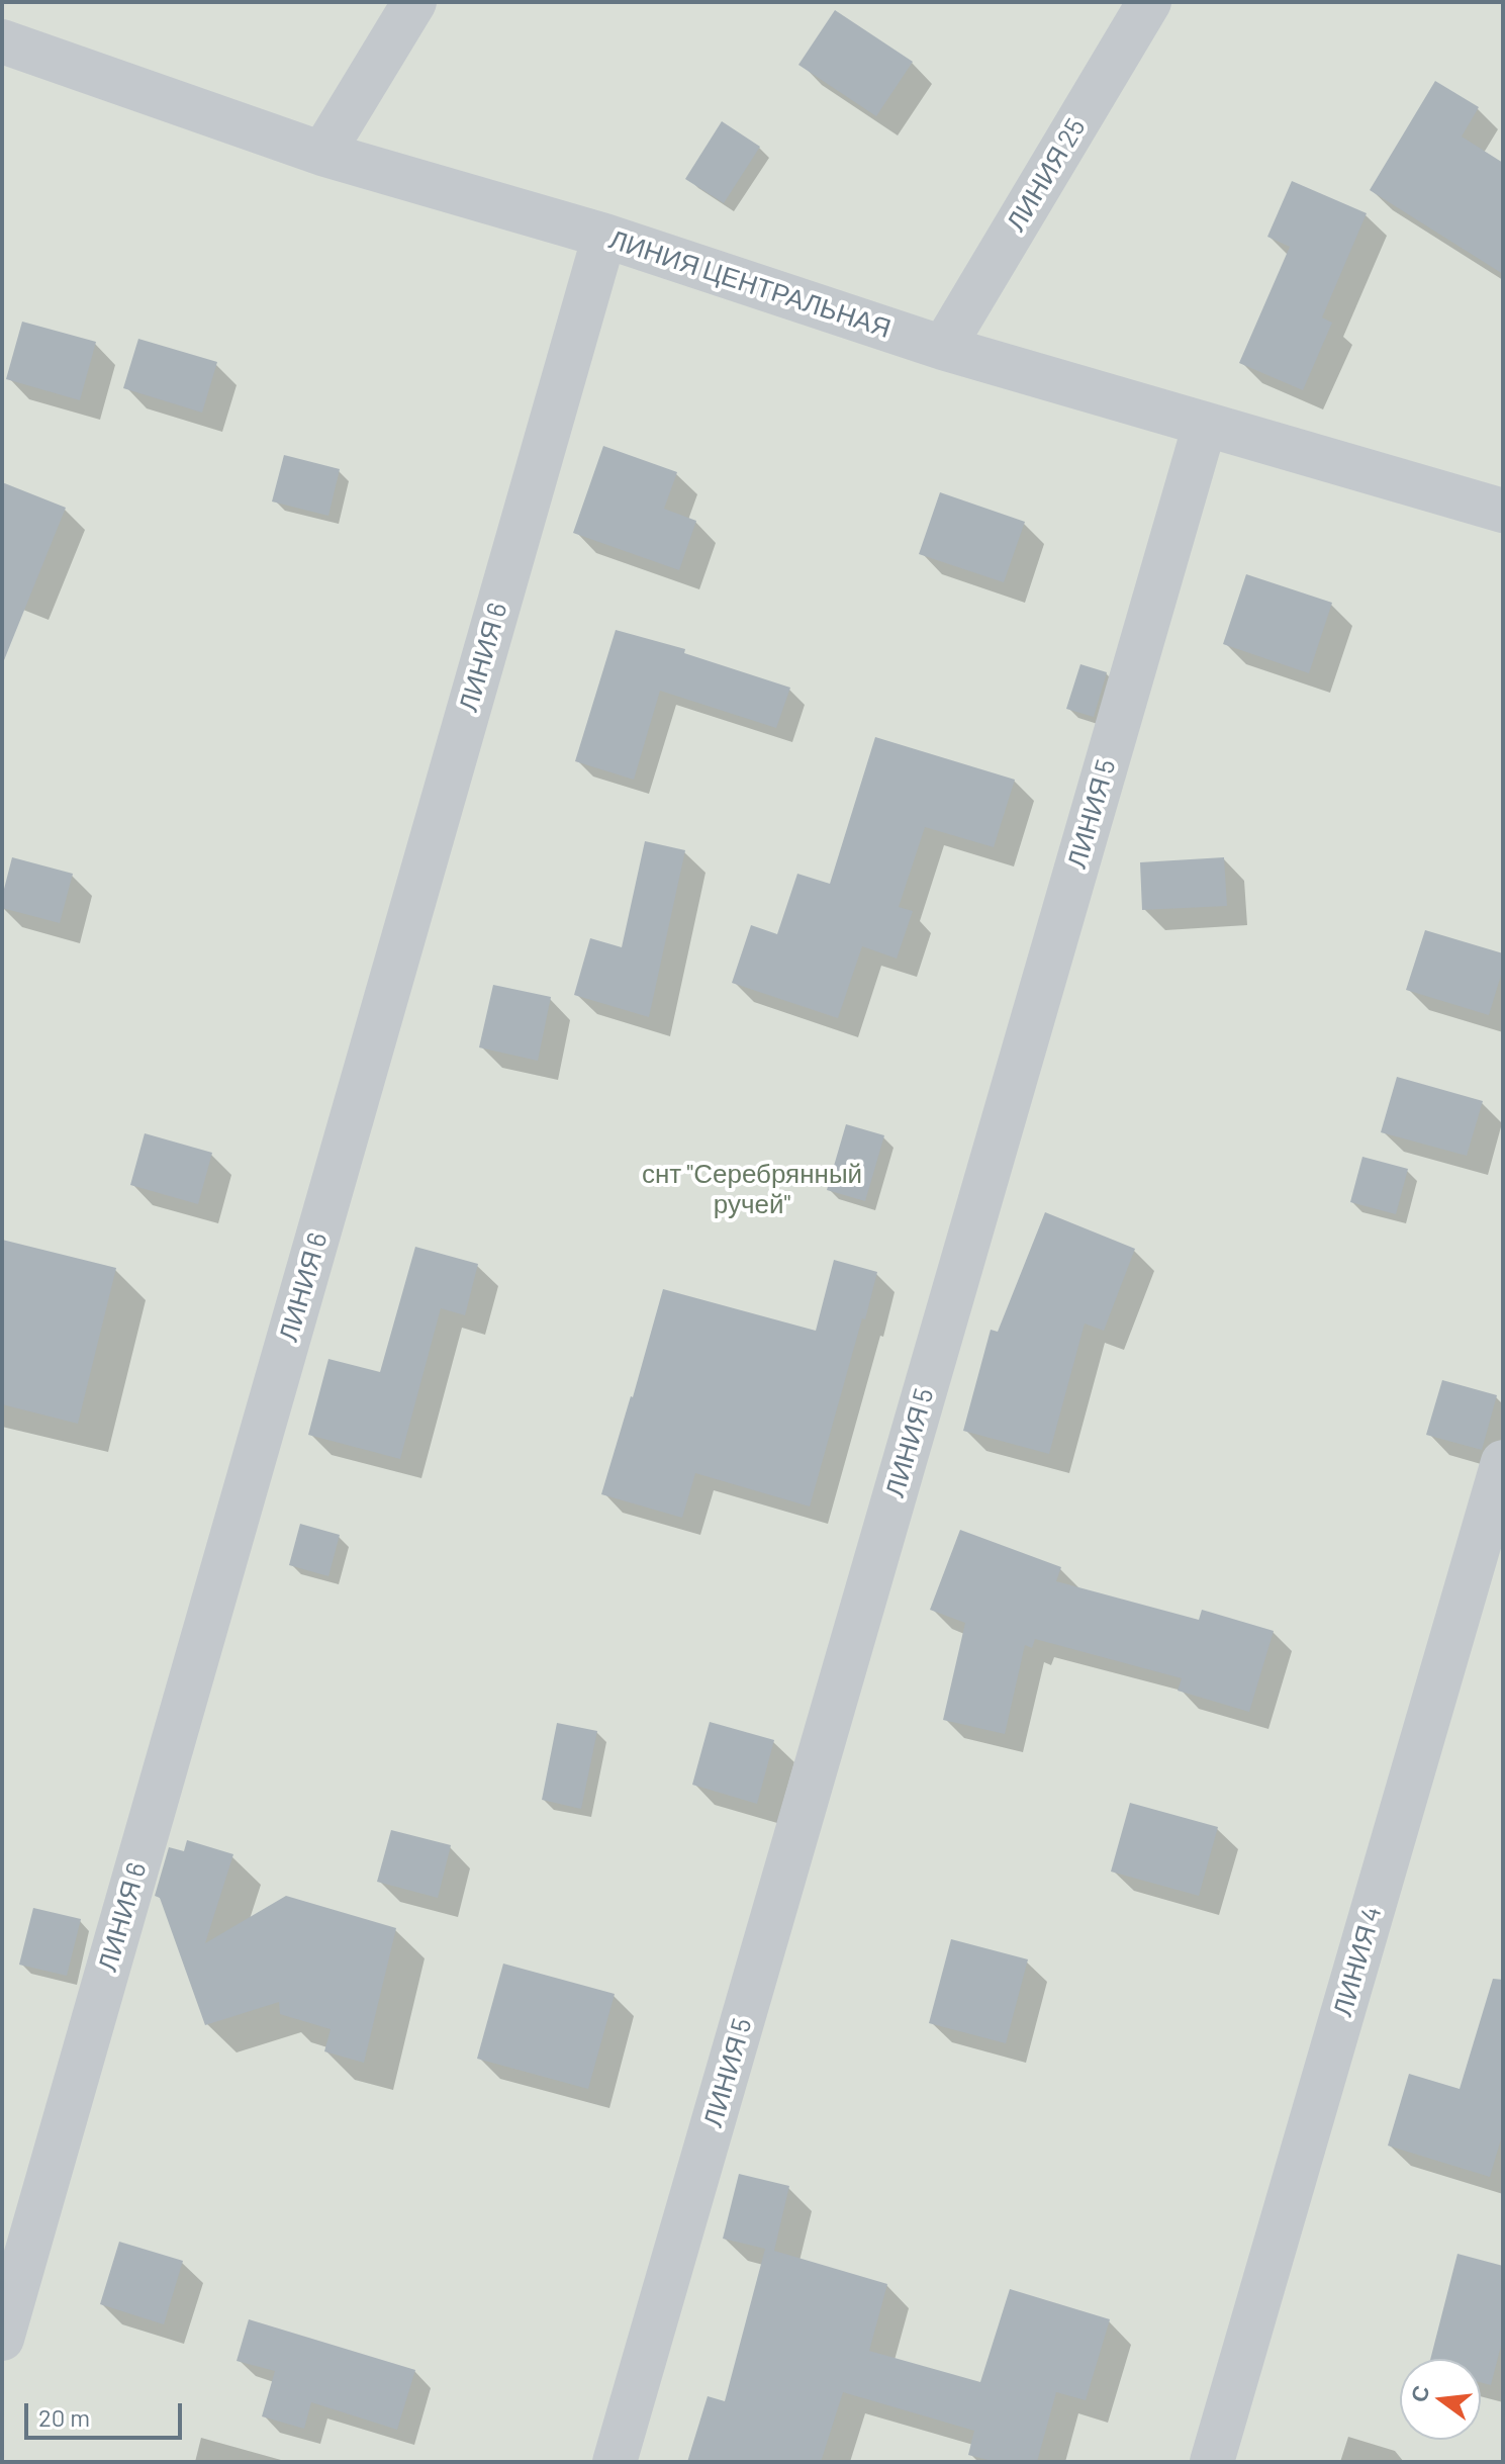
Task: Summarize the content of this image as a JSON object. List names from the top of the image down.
{
  "streets": {
    "street": [
      "ЛИНИЯ 25",
      "ЛИНИЯ ЦЕНТРАЛЬНАЯ",
      "ЛИНИЯ 6",
      "ЛИНИЯ 5",
      "ЛИНИЯ 4"
    ]
  },
  "crossings": [
    ["ЛИНИЯ 25", "ЛИНИЯ ЦЕНТРАЛЬНАЯ"],
    ["ЛИНИЯ ЦЕНТРАЛЬНАЯ", "ЛИНИЯ 6"],
    ["ЛИНИЯ ЦЕНТРАЛЬНАЯ", "ЛИНИЯ 5"]
  ],
  "parks": ["снт \"Серебрянный ручей\""],
  "scale_bar": "20 m",
  "north": "left"
}
